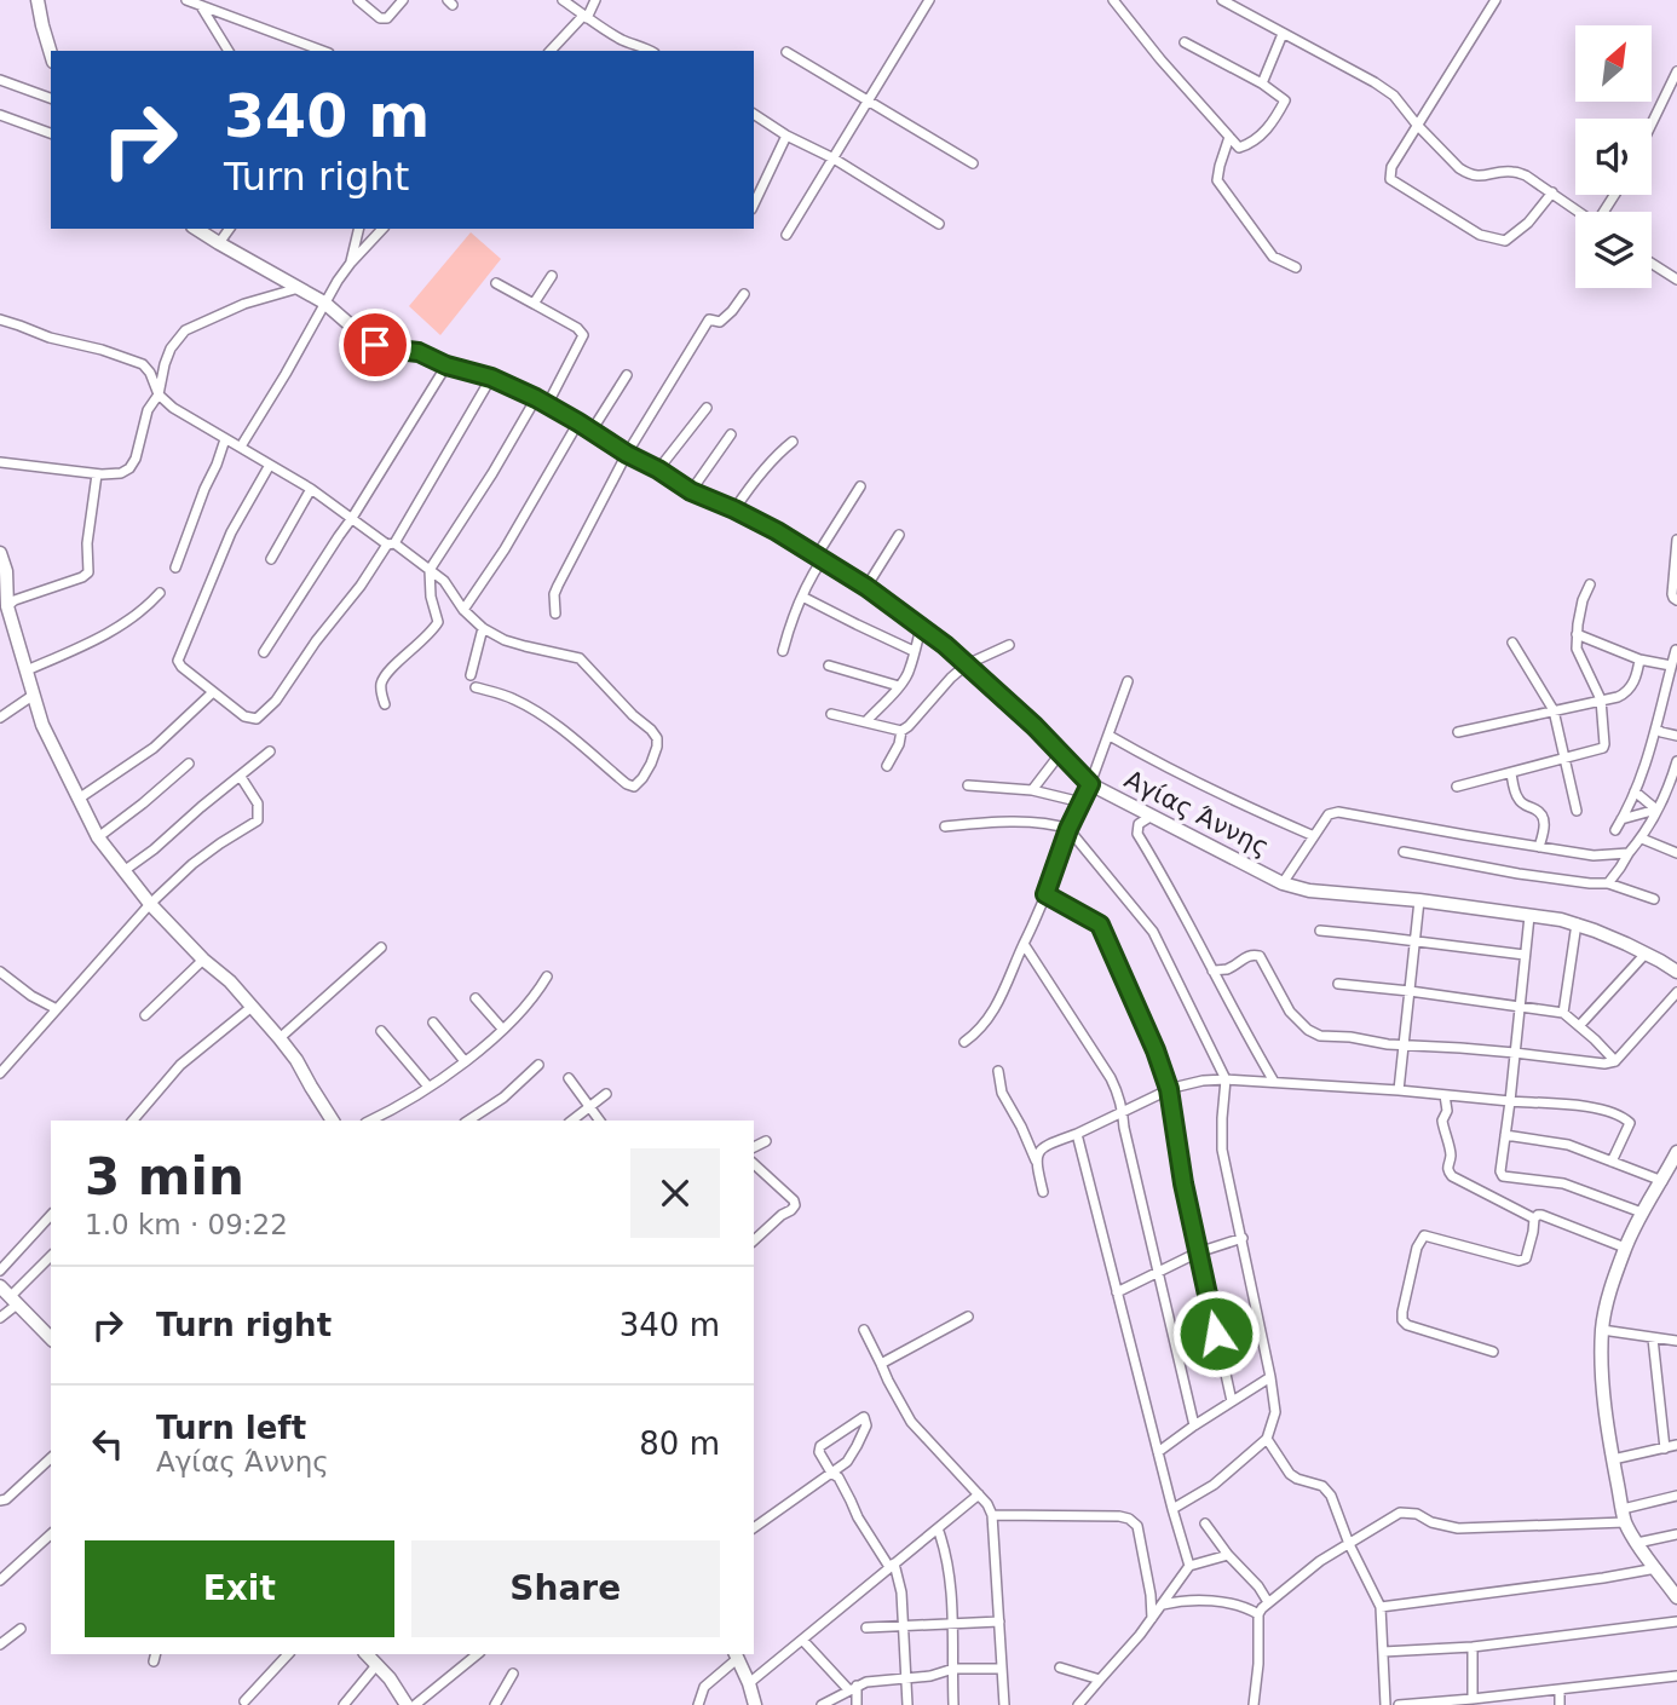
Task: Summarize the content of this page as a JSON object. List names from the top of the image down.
{
  "streets": {
    "street": ["Αγίας Άννης"]
  },
  "north": "top right",
  "page": {
    "turn": ["340 m", "Turn right"],
    "heading": ["3 min", "1.0 km · 09:22"],
    "list": [
      {
        "name": "Turn right",
        "value": "340 m"
      },
      {
        "name": "Turn left",
        "note": "Αγίας Άννης",
        "value": "80 m"
      }
    ],
    "buttons": ["Exit", "Share"]
  }
}
